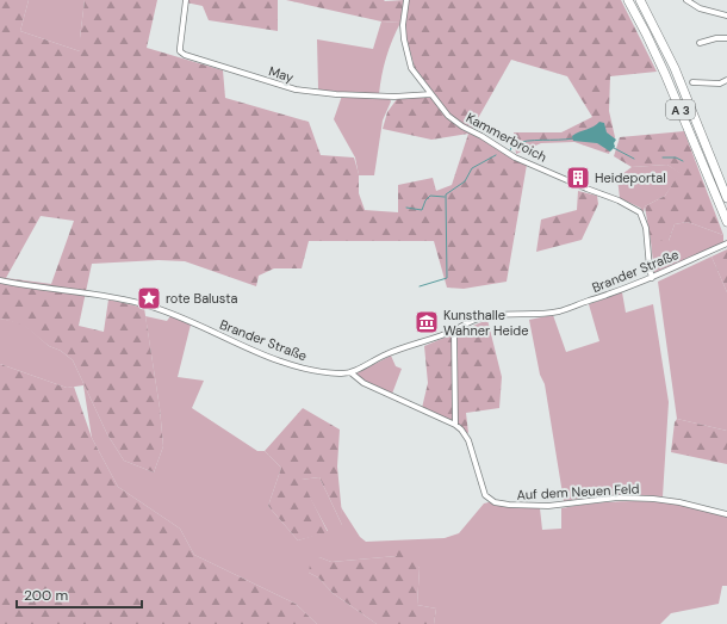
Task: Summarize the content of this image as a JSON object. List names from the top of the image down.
{
  "streets": {
    "highway": ["A 3"],
    "street": [
      "May",
      "Kammerbroich",
      "Brander Straße",
      "Auf dem Neuen Feld"
    ]
  },
  "crossings": [
    ["May", "Kammerbroich"],
    ["Kammerbroich", "Brander Straße"],
    ["Brander Straße", "Auf dem Neuen Feld"]
  ],
  "places": {
    "building": ["Heideportal"],
    "place": ["rote Balusta"],
    "museum": ["Kunsthalle Wahner Heide"]
  },
  "scale_bar": "200 m"
}
